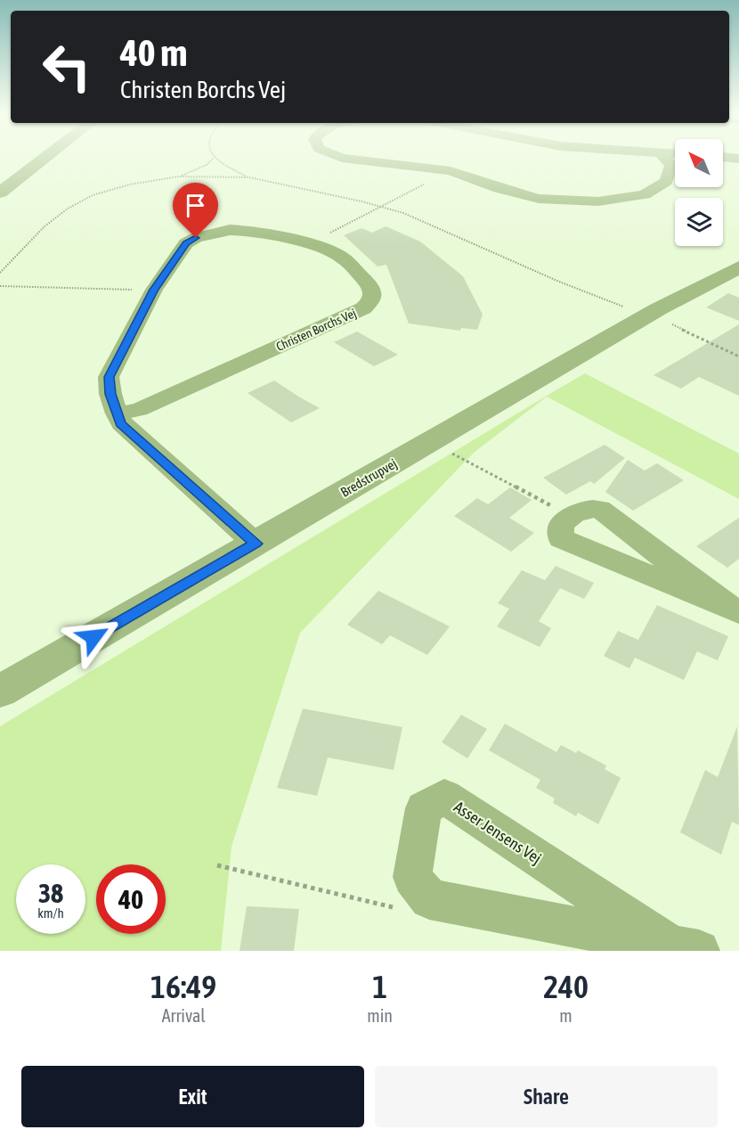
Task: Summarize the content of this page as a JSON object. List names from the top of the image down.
{
  "streets": {
    "street": ["Christen Borchs Vej", "Bredstrupvej", "Asser Jensens Vej"]
  },
  "crossings": [
    ["Christen Borchs Vej", "Bredstrupvej"]
  ],
  "north": "top left",
  "page": {
    "turn": ["40 m", "Christen Borchs Vej"],
    "speed": "38 km/h",
    "limit": "40",
    "eta": [
      "16:49",
      "Arrival",
      "1",
      "min",
      "240",
      "m"
    ],
    "buttons": ["Exit", "Share"]
  }
}
